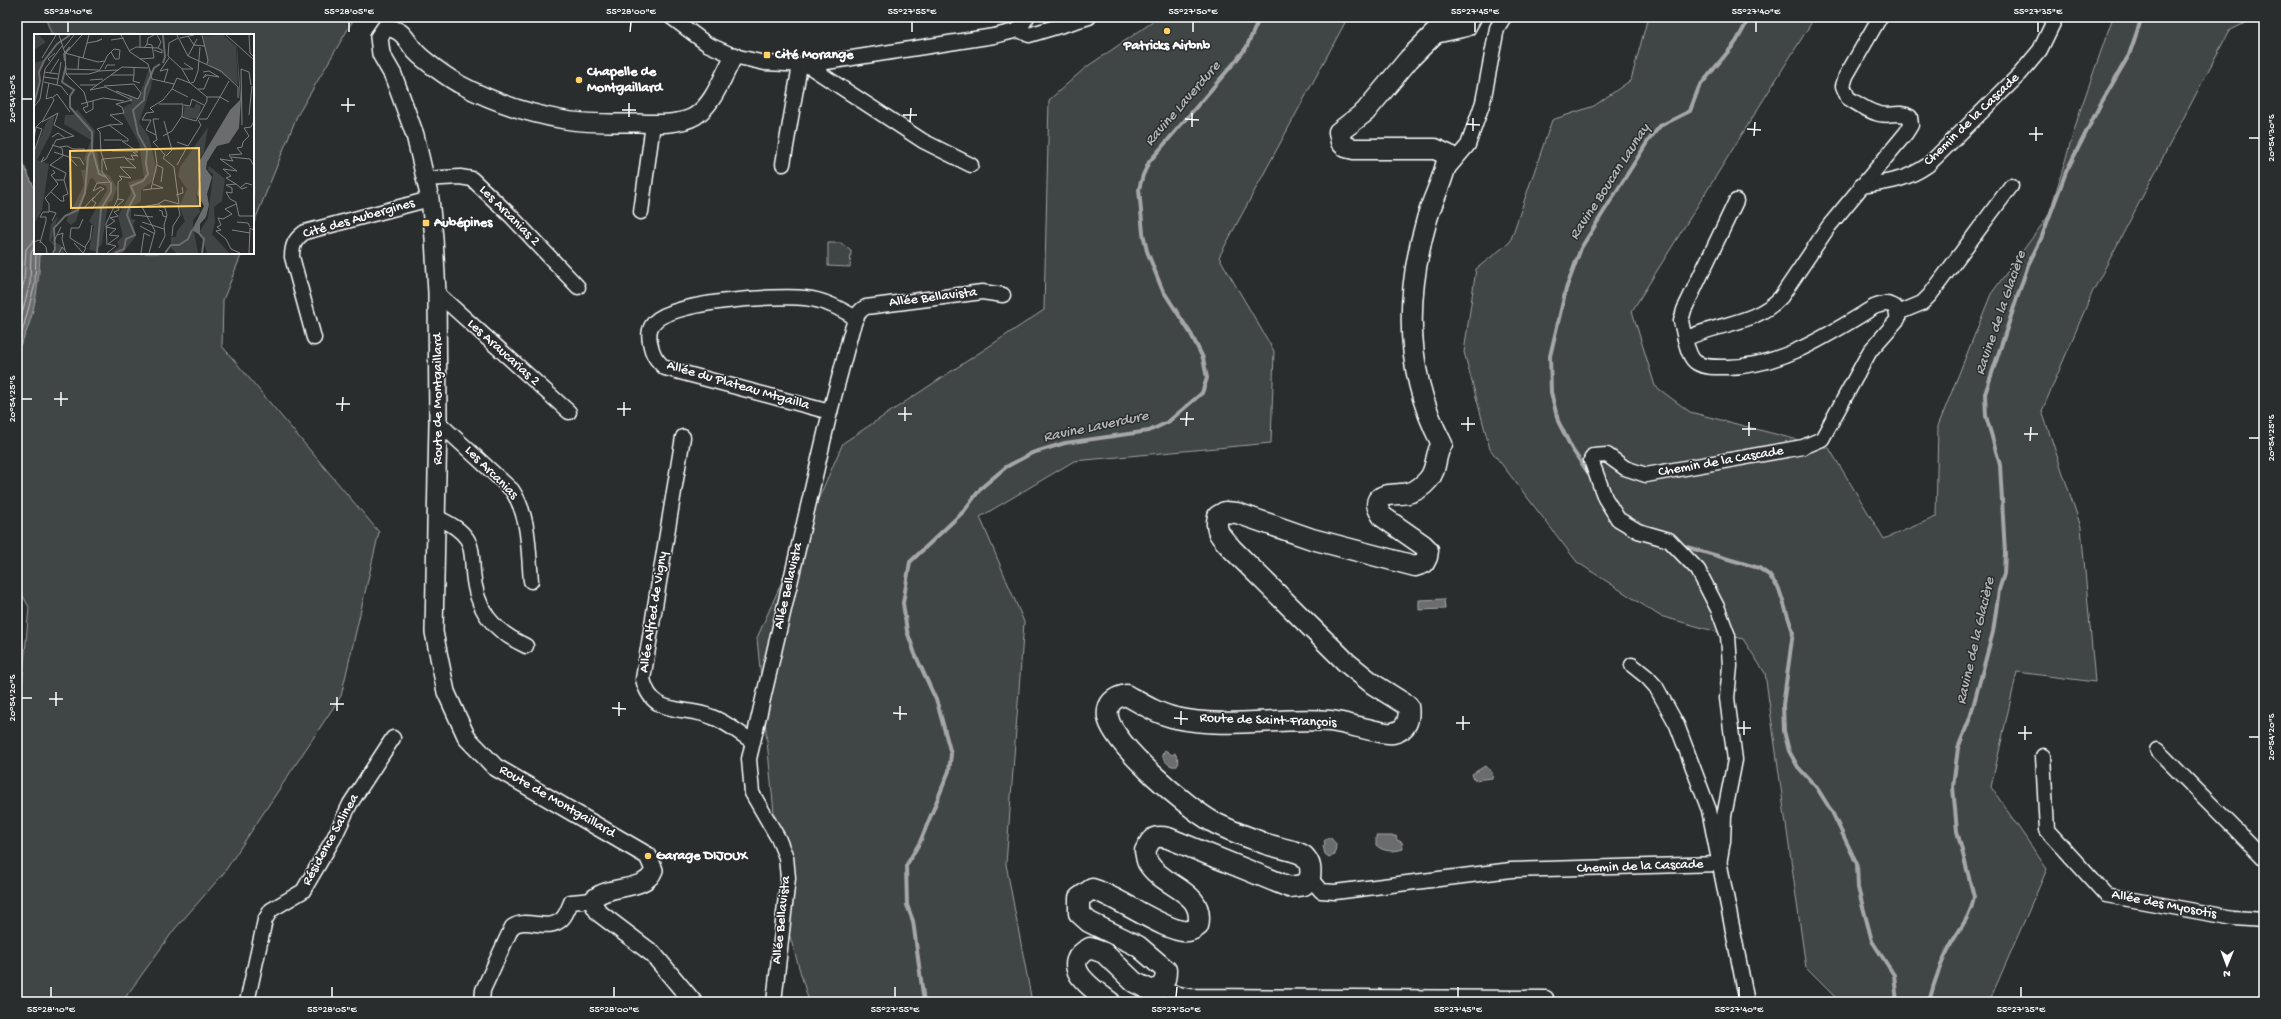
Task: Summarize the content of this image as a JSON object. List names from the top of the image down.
{
  "streets": {
    "main road": ["Route de Saint-François"],
    "street": [
      "Chemin de la Cascade",
      "Les Arcanias 2",
      "Cité des Aubergines",
      "Allée Bellavista",
      "Les Araucarias 2",
      "Allée du Plateau Mtgailla",
      "Route de Montgaillard",
      "Les Arcanias",
      "Allée Alfred de Vigny",
      "Résidence Salinea",
      "Allée des Myosotis"
    ]
  },
  "crossings": [
    ["Chemin de la Cascade", "Route de Saint-François"],
    ["Les Arcanias 2", "Route de Montgaillard"],
    ["Cité des Aubergines", "Route de Montgaillard"],
    ["Allée Bellavista", "Allée du Plateau Mtgailla"],
    ["Allée Bellavista", "Allée Alfred de Vigny"],
    ["Les Araucarias 2", "Route de Montgaillard"],
    ["Route de Montgaillard", "Les Arcanias"]
  ],
  "water": ["Ravine Laverdure", "Ravine Boucan Launay", "Ravine de la Glacière"],
  "places": {
    "other": ["Patricks Airbnb", "Chapelle de Montgaillard", "Garage DIJOUX"],
    "transit": ["Cité Morange", "Aubépines"]
  },
  "north": "bottom",
  "coordinates": [
    "55°28'10\"E",
    "55°28'05\"E",
    "55°28'00\"E",
    "55°27'55\"E",
    "55°27'50\"E",
    "55°27'45\"E",
    "55°27'40\"E",
    "55°27'35\"E",
    "20°54'30\"S",
    "20°54'25\"S",
    "20°54'20\"S"
  ]
}
